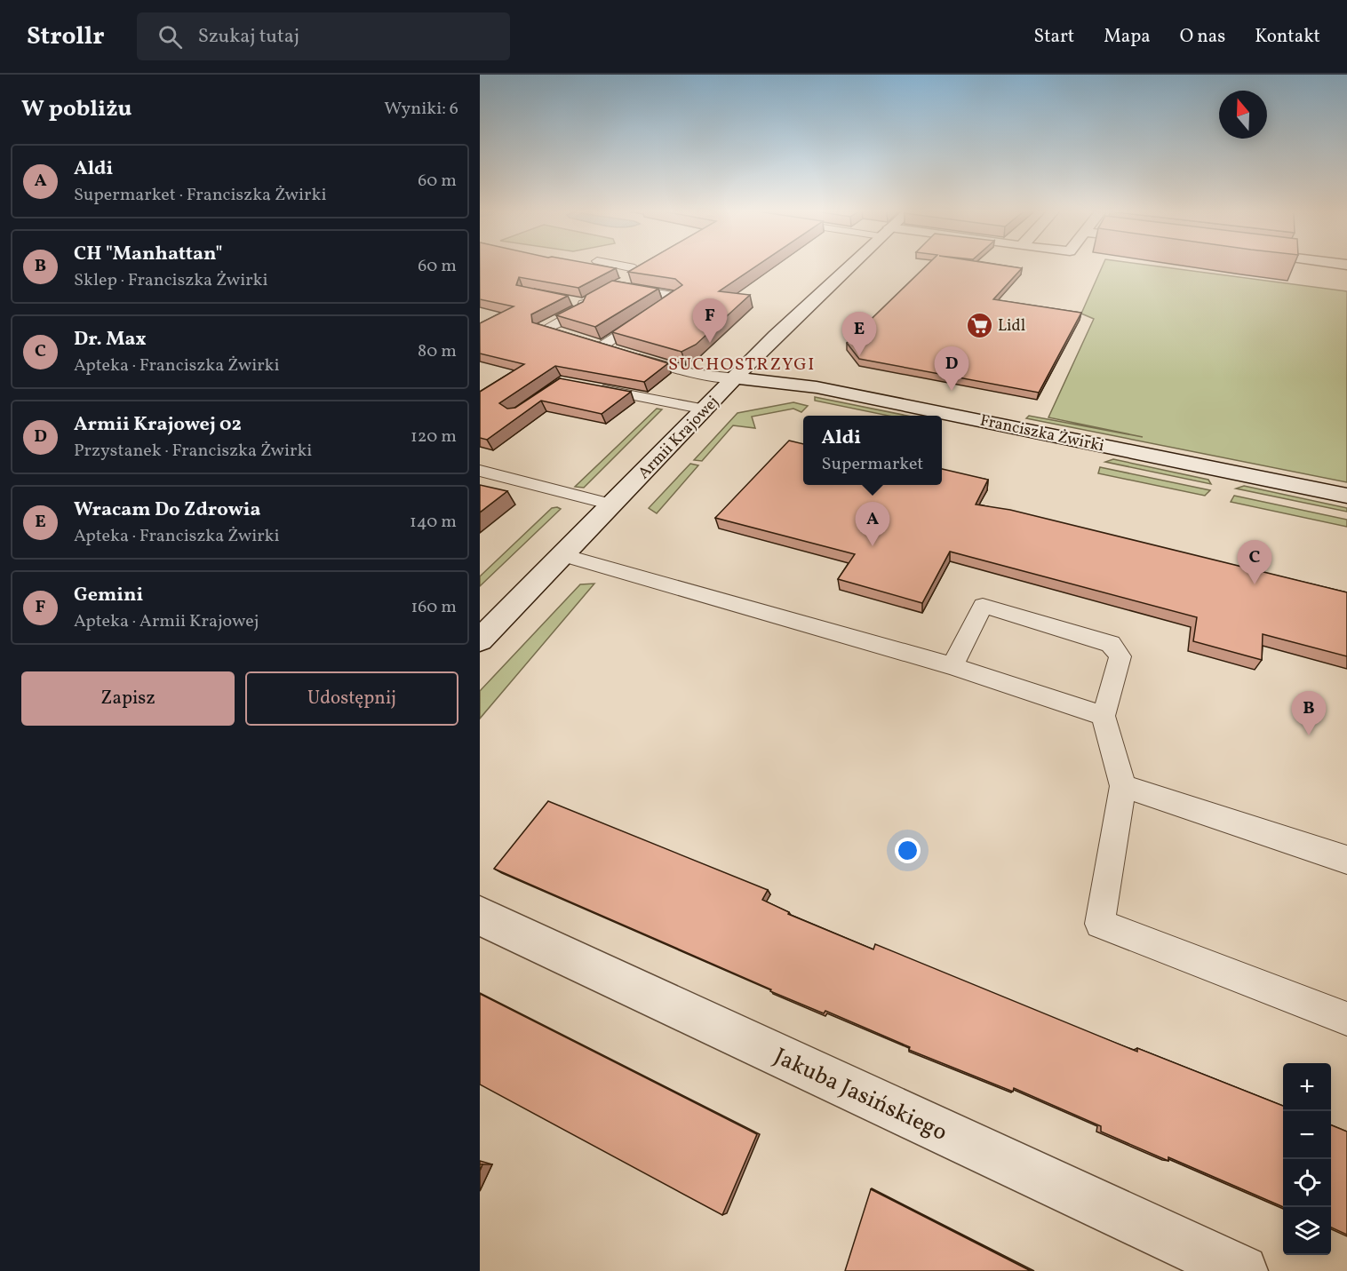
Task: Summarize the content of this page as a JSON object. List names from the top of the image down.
{
  "streets": {
    "street": ["Franciszka Żwirki", "Armii Krajowej", "Jakuba Jasińskiego"]
  },
  "crossings": [
    ["Franciszka Żwirki", "Armii Krajowej"]
  ],
  "districts": ["SUCHOSTRZYGI"],
  "places": {
    "supermarket": ["Lidl"]
  },
  "north": "top",
  "page": {
    "header": "Strollr",
    "search": "Szukaj tutaj",
    "nav": [
      "Start",
      "Mapa",
      "O nas",
      "Kontakt"
    ],
    "heading": ["W pobliżu", "Wyniki: 6"],
    "list": [
      {
        "mark": "A",
        "name": "Aldi",
        "note": "Supermarket · Franciszka Żwirki",
        "value": "60 m"
      },
      {
        "mark": "B",
        "name": "CH \"Manhattan\"",
        "note": "Sklep · Franciszka Żwirki",
        "value": "60 m"
      },
      {
        "mark": "C",
        "name": "Dr. Max",
        "note": "Apteka · Franciszka Żwirki",
        "value": "80 m"
      },
      {
        "mark": "D",
        "name": "Armii Krajowej 02",
        "note": "Przystanek · Franciszka Żwirki",
        "value": "120 m"
      },
      {
        "mark": "E",
        "name": "Wracam Do Zdrowia",
        "note": "Apteka · Franciszka Żwirki",
        "value": "140 m"
      },
      {
        "mark": "F",
        "name": "Gemini",
        "note": "Apteka · Armii Krajowej",
        "value": "160 m"
      }
    ],
    "pins": [
      "F",
      "E",
      "D",
      "A",
      "C",
      "B"
    ],
    "popup": ["Aldi", "Supermarket"],
    "buttons": ["Zapisz", "Udostępnij"],
    "map_buttons": ["+", "−"]
  }
}
